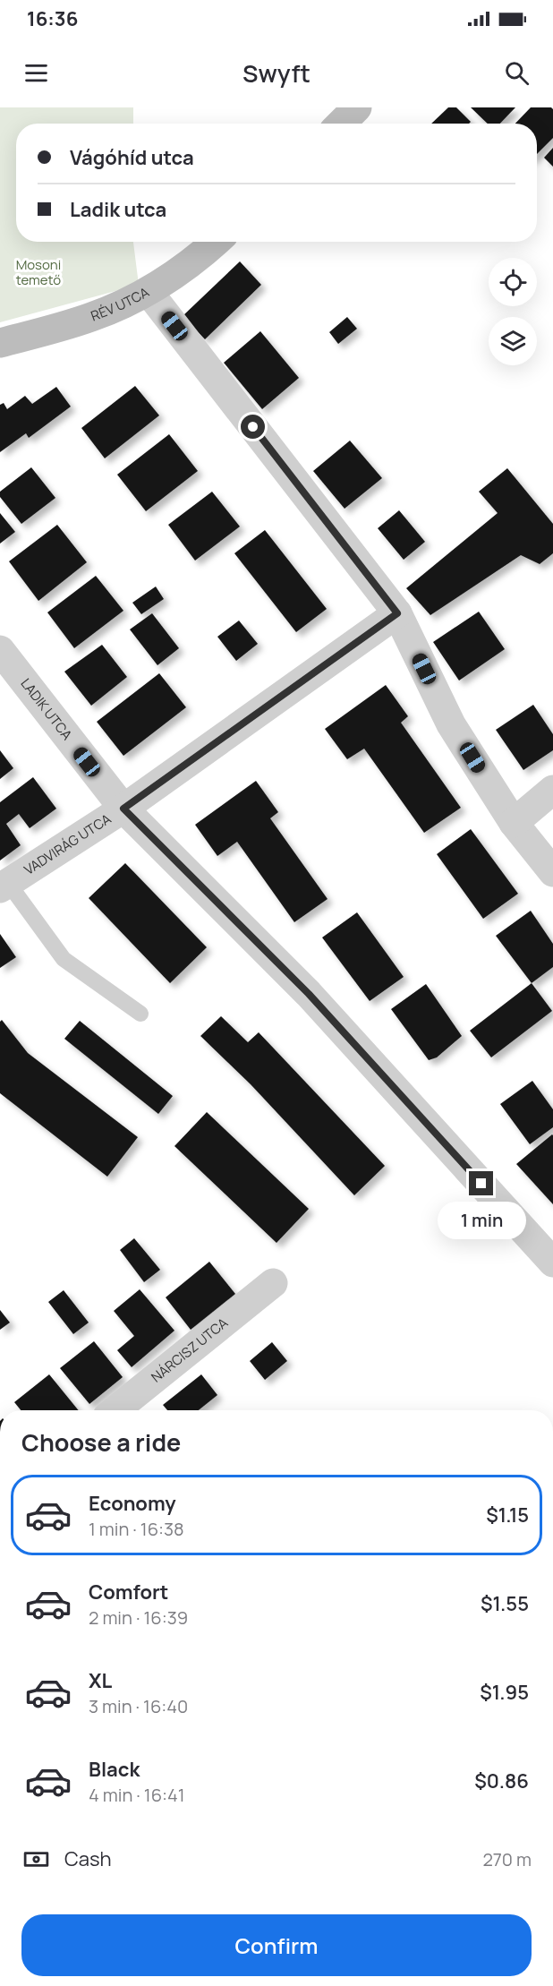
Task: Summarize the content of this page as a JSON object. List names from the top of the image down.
{
  "streets": {
    "main road": ["RÉV UTCA"],
    "street": ["LADIK UTCA", "VADVIRÁG UTCA", "NÁRCISZ UTCA"]
  },
  "crossings": [
    ["LADIK UTCA", "VADVIRÁG UTCA"]
  ],
  "parks": ["Mosoni temető"],
  "page": {
    "status": "16:36",
    "header": "Swyft",
    "banner": ["Vágóhíd utca", "Ladik utca"],
    "bubble": "1 min",
    "heading": "Choose a ride",
    "list": [
      {
        "name": "Economy",
        "note": "1 min · 16:38",
        "value": "$1.15"
      },
      {
        "name": "Comfort",
        "note": "2 min · 16:39",
        "value": "$1.55"
      },
      {
        "name": "XL",
        "note": "3 min · 16:40",
        "value": "$1.95"
      },
      {
        "name": "Black",
        "note": "4 min · 16:41",
        "value": "$0.86"
      }
    ],
    "pay": ["Cash", "270 m"],
    "buttons": "Confirm"
  }
}
